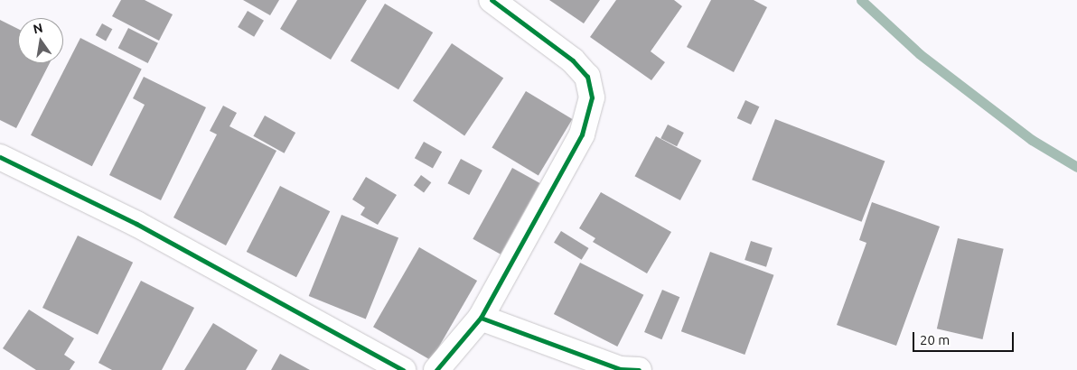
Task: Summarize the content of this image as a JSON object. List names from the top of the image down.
{
  "scale_bar": "20 m",
  "north": "top"
}
